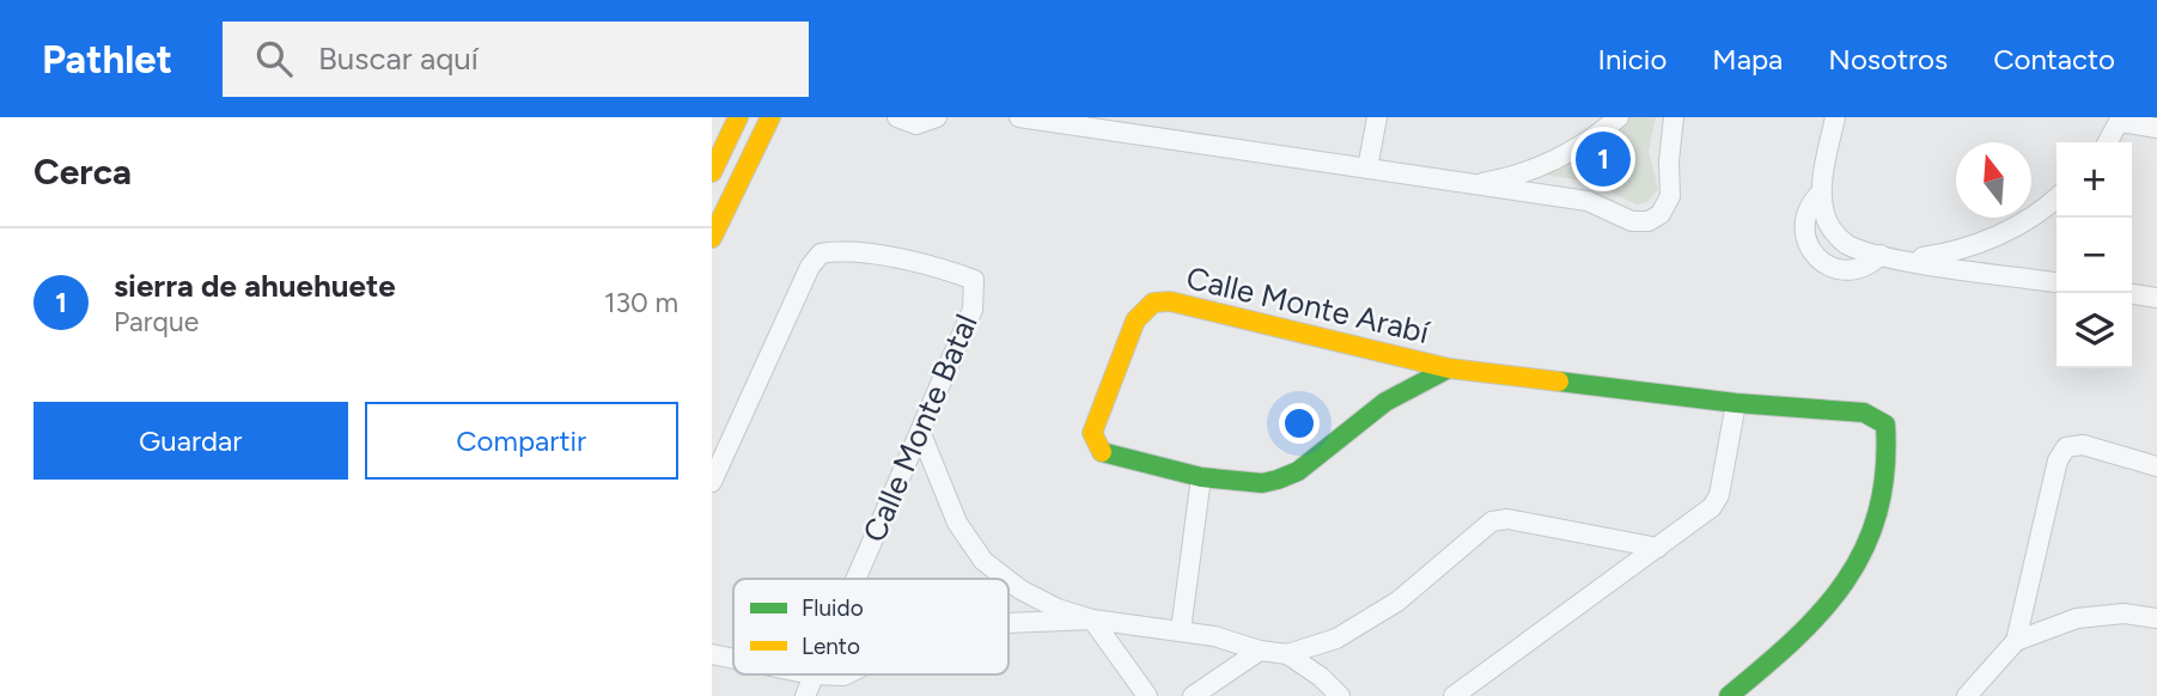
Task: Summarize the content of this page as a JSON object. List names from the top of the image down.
{
  "streets": {
    "street": ["Calle Monte Arabí", "Calle Monte Batal"]
  },
  "legend": ["Fluido", "Lento"],
  "north": "top",
  "page": {
    "header": "Pathlet",
    "search": "Buscar aquí",
    "nav": [
      "Inicio",
      "Mapa",
      "Nosotros",
      "Contacto"
    ],
    "heading": "Cerca",
    "pins": "1",
    "map_buttons": ["+", "−"],
    "list": [
      {
        "mark": "1",
        "name": "sierra de ahuehuete",
        "note": "Parque",
        "value": "130 m"
      }
    ],
    "buttons": ["Guardar", "Compartir"]
  }
}
